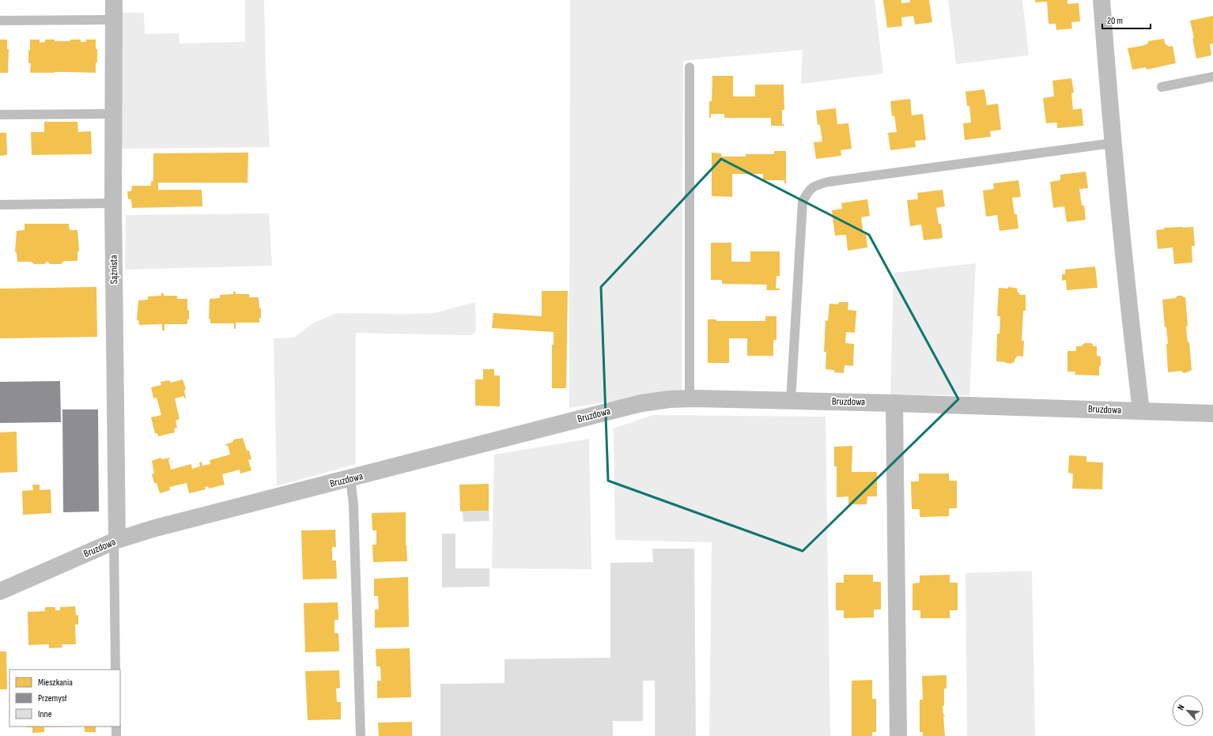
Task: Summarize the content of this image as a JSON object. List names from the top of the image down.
{
  "streets": {
    "street": ["Sążnista", "Bruzdowa"]
  },
  "crossings": [
    ["Sążnista", "Bruzdowa"]
  ],
  "legend": ["Mieszkania", "Przemysł", "Inne"],
  "scale_bar": "20 m",
  "north": "top left"
}
